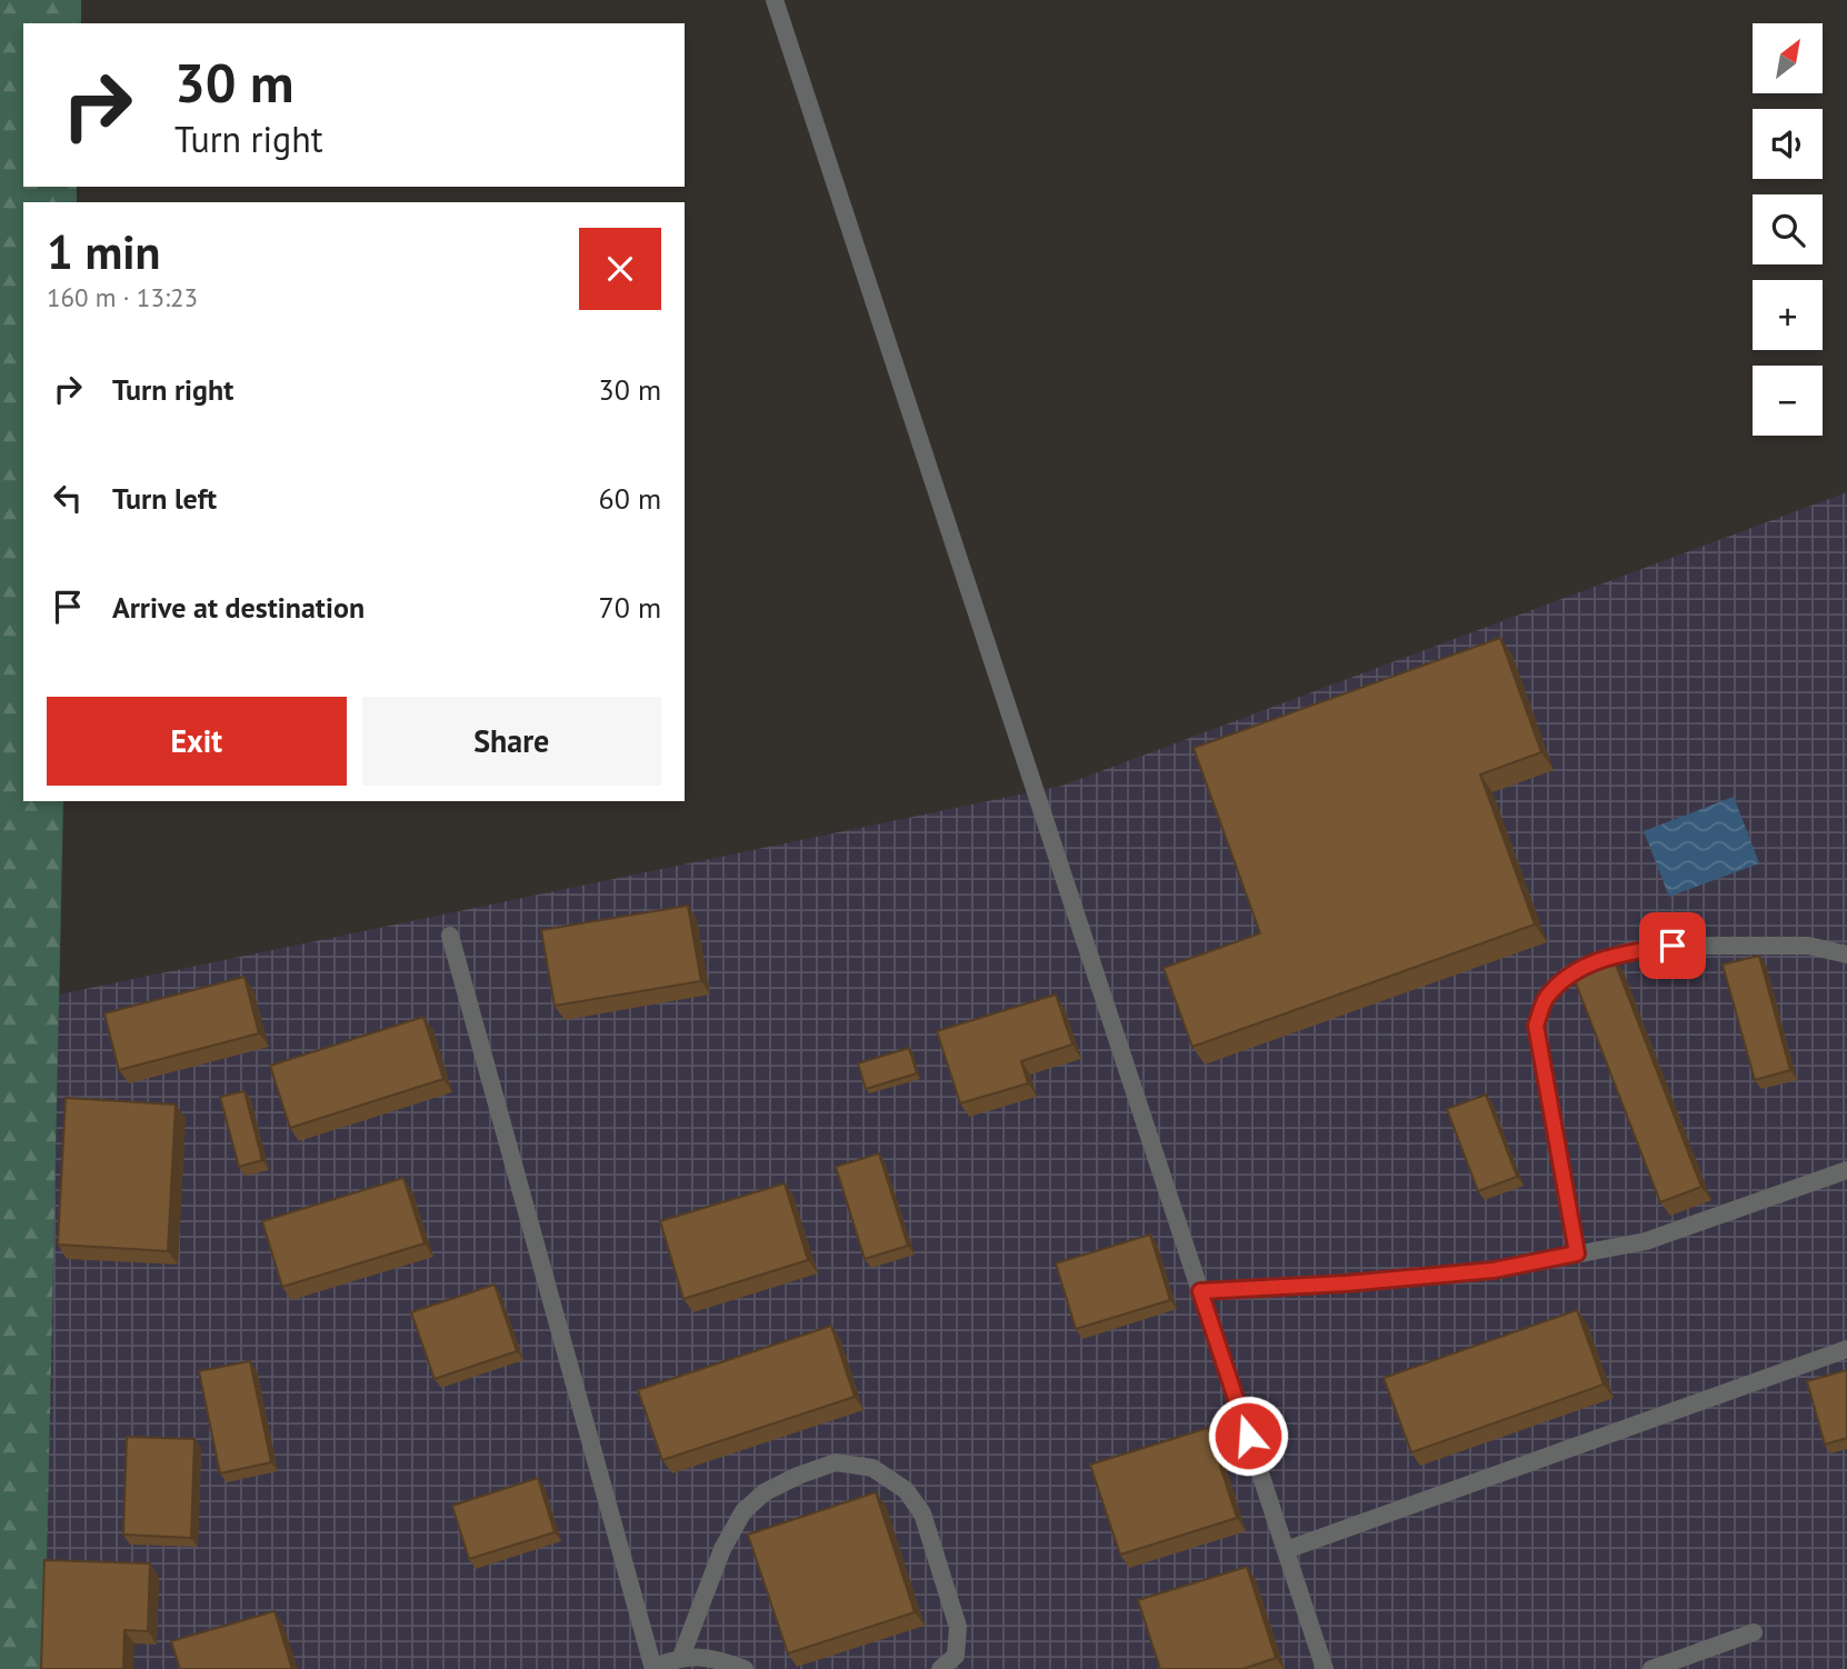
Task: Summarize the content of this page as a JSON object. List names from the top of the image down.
{
  "north": "top right",
  "page": {
    "map_buttons": ["+", "−"],
    "turn": ["30 m", "Turn right"],
    "heading": ["1 min", "160 m · 13:23"],
    "list": [
      {
        "name": "Turn right",
        "value": "30 m"
      },
      {
        "name": "Turn left",
        "value": "60 m"
      },
      {
        "name": "Arrive at destination",
        "value": "70 m"
      }
    ],
    "buttons": ["Exit", "Share"]
  }
}
